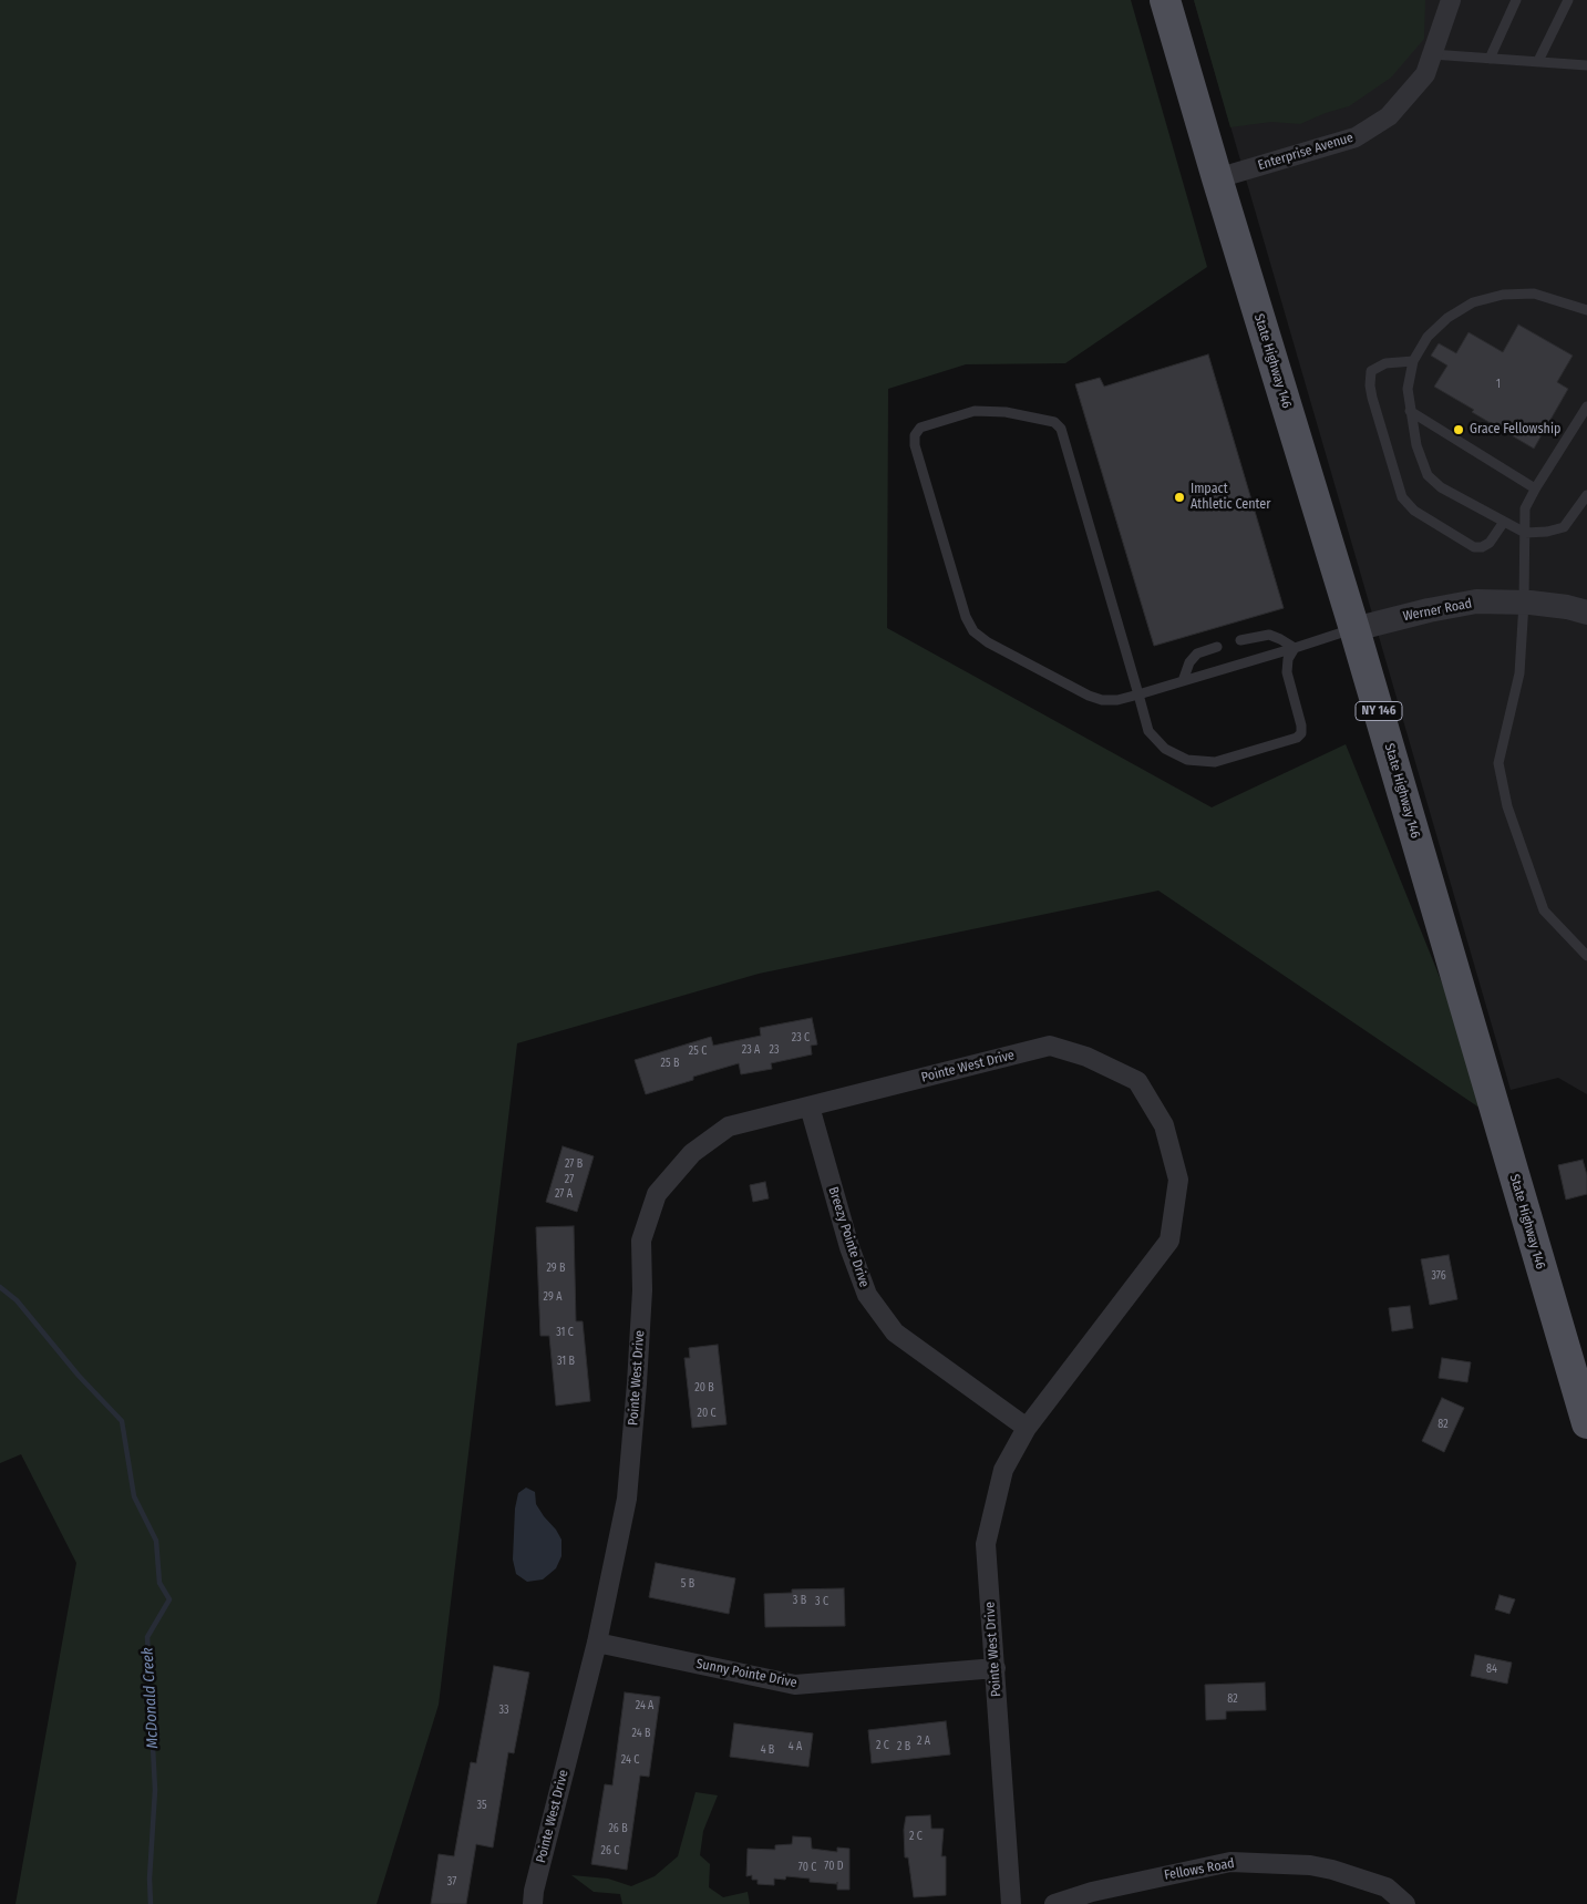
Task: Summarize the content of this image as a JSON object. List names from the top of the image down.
{
  "streets": {
    "main road": ["State Highway 146", "NY 146"],
    "street": [
      "Enterprise Avenue",
      "Werner Road",
      "Pointe West Drive",
      "Breezy Pointe Drive",
      "Sunny Pointe Drive",
      "Fellows Road"
    ]
  },
  "crossings": [
    ["Enterprise Avenue", "State Highway 146"],
    ["State Highway 146", "Werner Road"],
    ["Pointe West Drive", "Breezy Pointe Drive"],
    ["Pointe West Drive", "Sunny Pointe Drive"]
  ],
  "water": ["McDonald Creek"],
  "places": ["Grace Fellowship", "Impact Athletic Center"],
  "house_numbers": [
    "1",
    "23 C",
    "23 A",
    "23",
    "25 C",
    "25 B",
    "27 B",
    "27",
    "27 A",
    "29 B",
    "376",
    "29 A",
    "31 C",
    "31 B",
    "20 B",
    "20 C",
    "82",
    "5 B",
    "3 B",
    "3 C",
    "84",
    "82",
    "24 A",
    "33",
    "24 B",
    "2 A",
    "2 C",
    "4 A",
    "2 B",
    "4 B",
    "24 C",
    "35",
    "26 B",
    "2 C",
    "26 C",
    "70 D",
    "70 C",
    "37"
  ]
}
